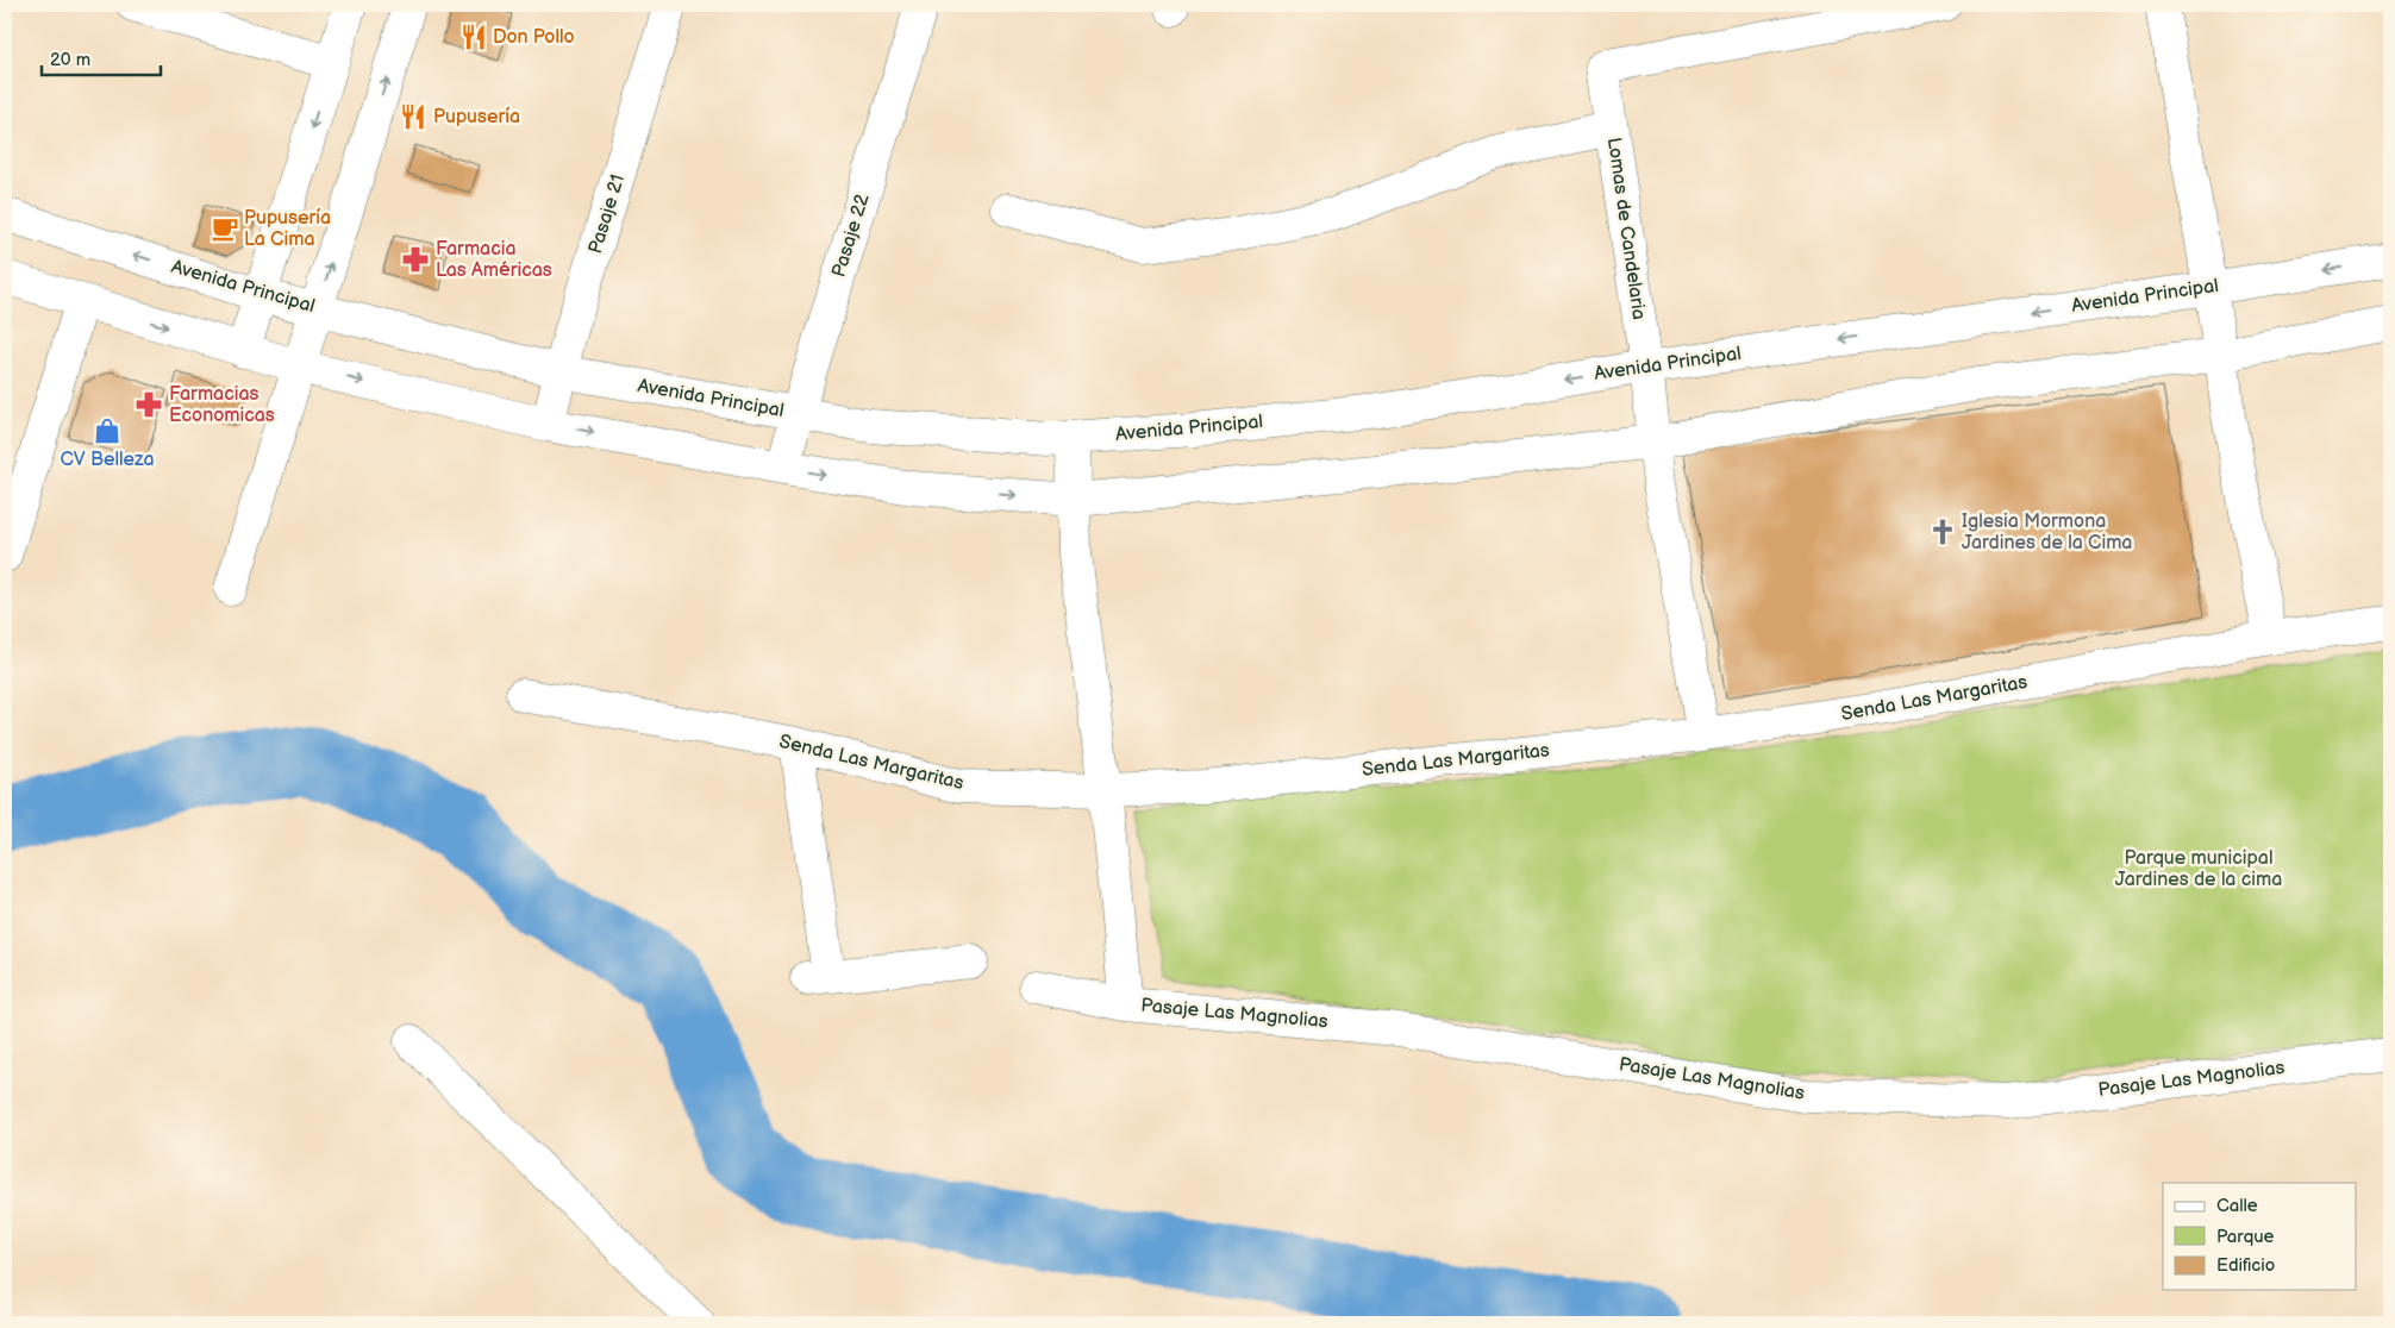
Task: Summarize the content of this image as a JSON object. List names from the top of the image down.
{
  "streets": {
    "street": [
      "Pasaje 21",
      "Lomas de Candelaria",
      "Pasaje 22",
      "Avenida Principal",
      "Senda Las Margaritas",
      "Pasaje Las Magnolias"
    ]
  },
  "crossings": [
    ["Pasaje 21", "Avenida Principal"],
    ["Lomas de Candelaria", "Avenida Principal"],
    ["Lomas de Candelaria", "Senda Las Margaritas"],
    ["Pasaje 22", "Avenida Principal"]
  ],
  "parks": ["Parque municipal Jardines de la cima"],
  "places": {
    "restaurant": ["Don Pollo", "Pupusería"],
    "cafe": ["Pupusería La Cima"],
    "pharmacy": ["Farmacia Las Américas", "Farmacias Economicas"],
    "shop": ["CV Belleza"],
    "church": ["Iglesia Mormona Jardines de la Cima"]
  },
  "legend": ["Calle", "Parque", "Edificio"],
  "scale_bar": "20 m"
}
